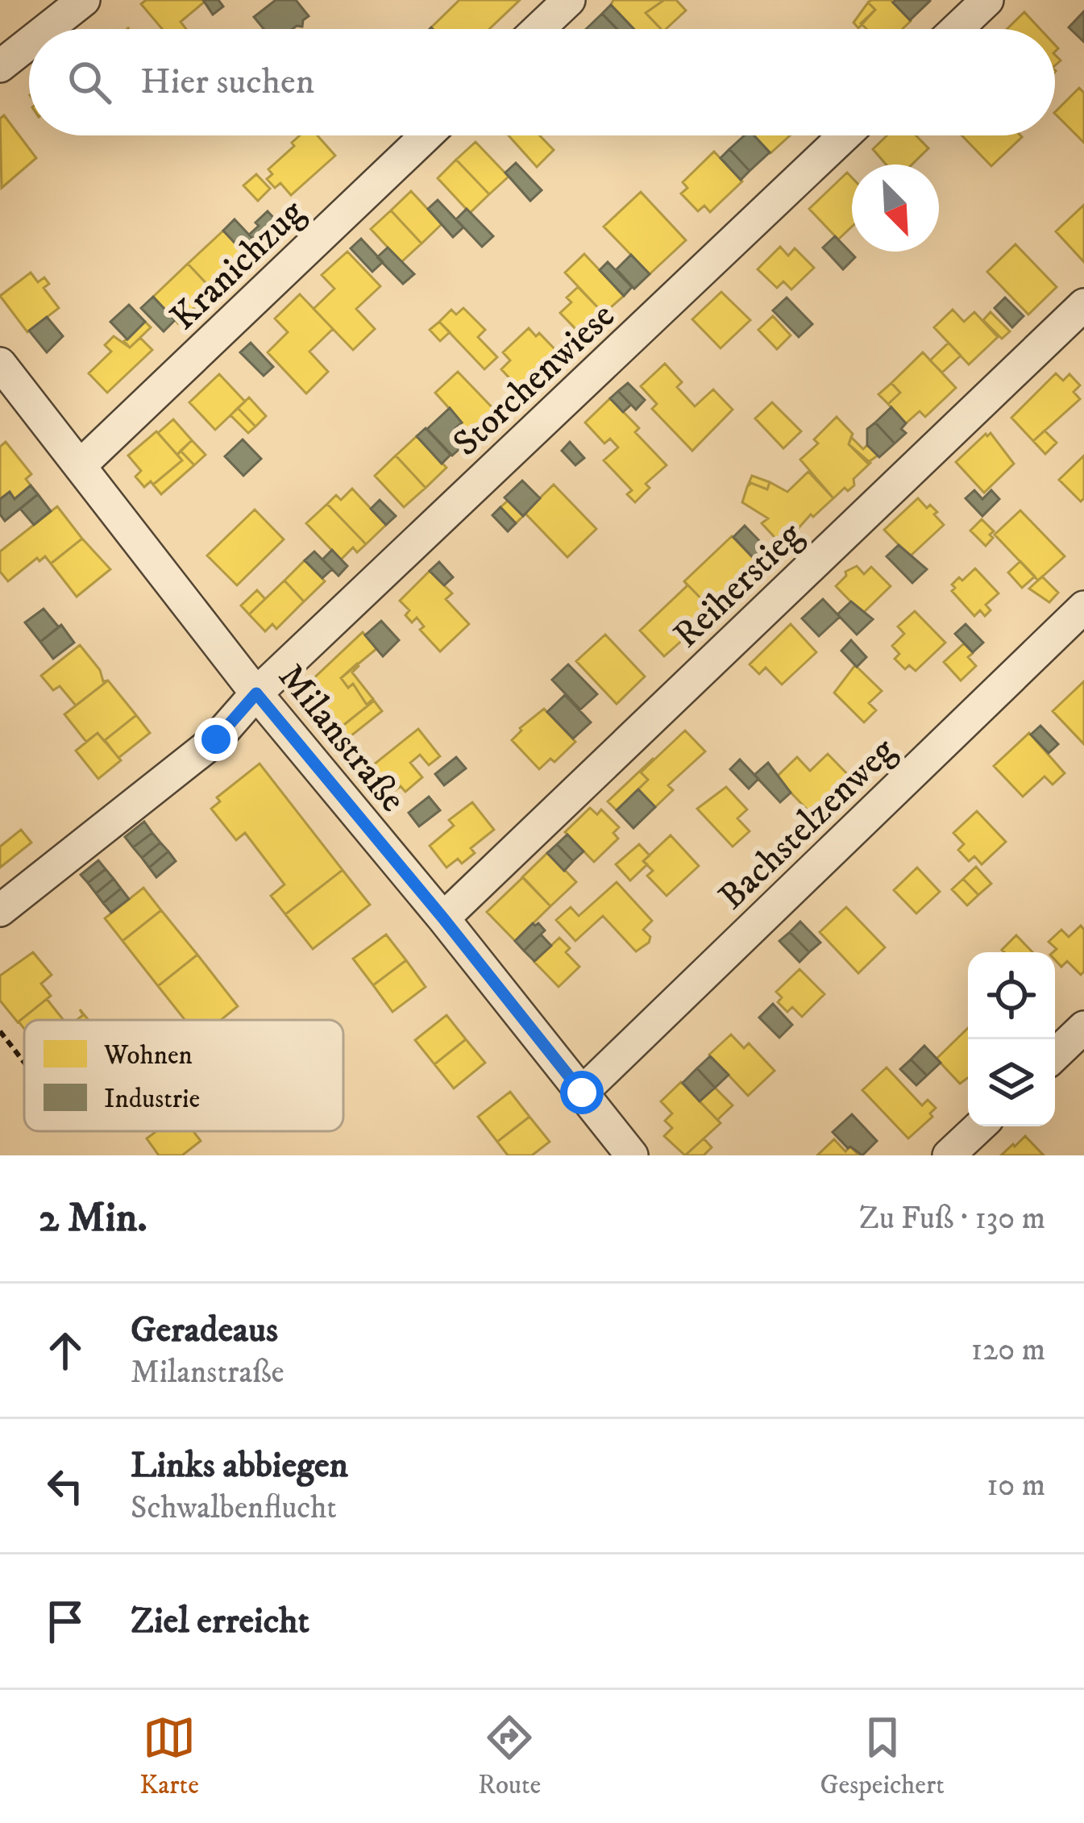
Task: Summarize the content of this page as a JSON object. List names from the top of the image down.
{
  "streets": {
    "street": [
      "Kranichzug",
      "Storchenwiese",
      "Reiherstieg",
      "Milanstraße",
      "Bachstelzenweg"
    ]
  },
  "crossings": [
    ["Kranichzug", "Milanstraße"],
    ["Storchenwiese", "Milanstraße"],
    ["Reiherstieg", "Milanstraße"],
    ["Milanstraße", "Bachstelzenweg"]
  ],
  "legend": ["Wohnen", "Industrie"],
  "north": "bottom right",
  "page": {
    "search": "Hier suchen",
    "heading": ["2 Min.", "Zu Fuß · 130 m"],
    "list": [
      ["Geradeaus", "Milanstraße", "120 m"],
      ["Links abbiegen", "Schwalbenflucht", "10 m"],
      "Ziel erreicht"
    ],
    "nav": ["Karte", "Route", "Gespeichert"]
  }
}
